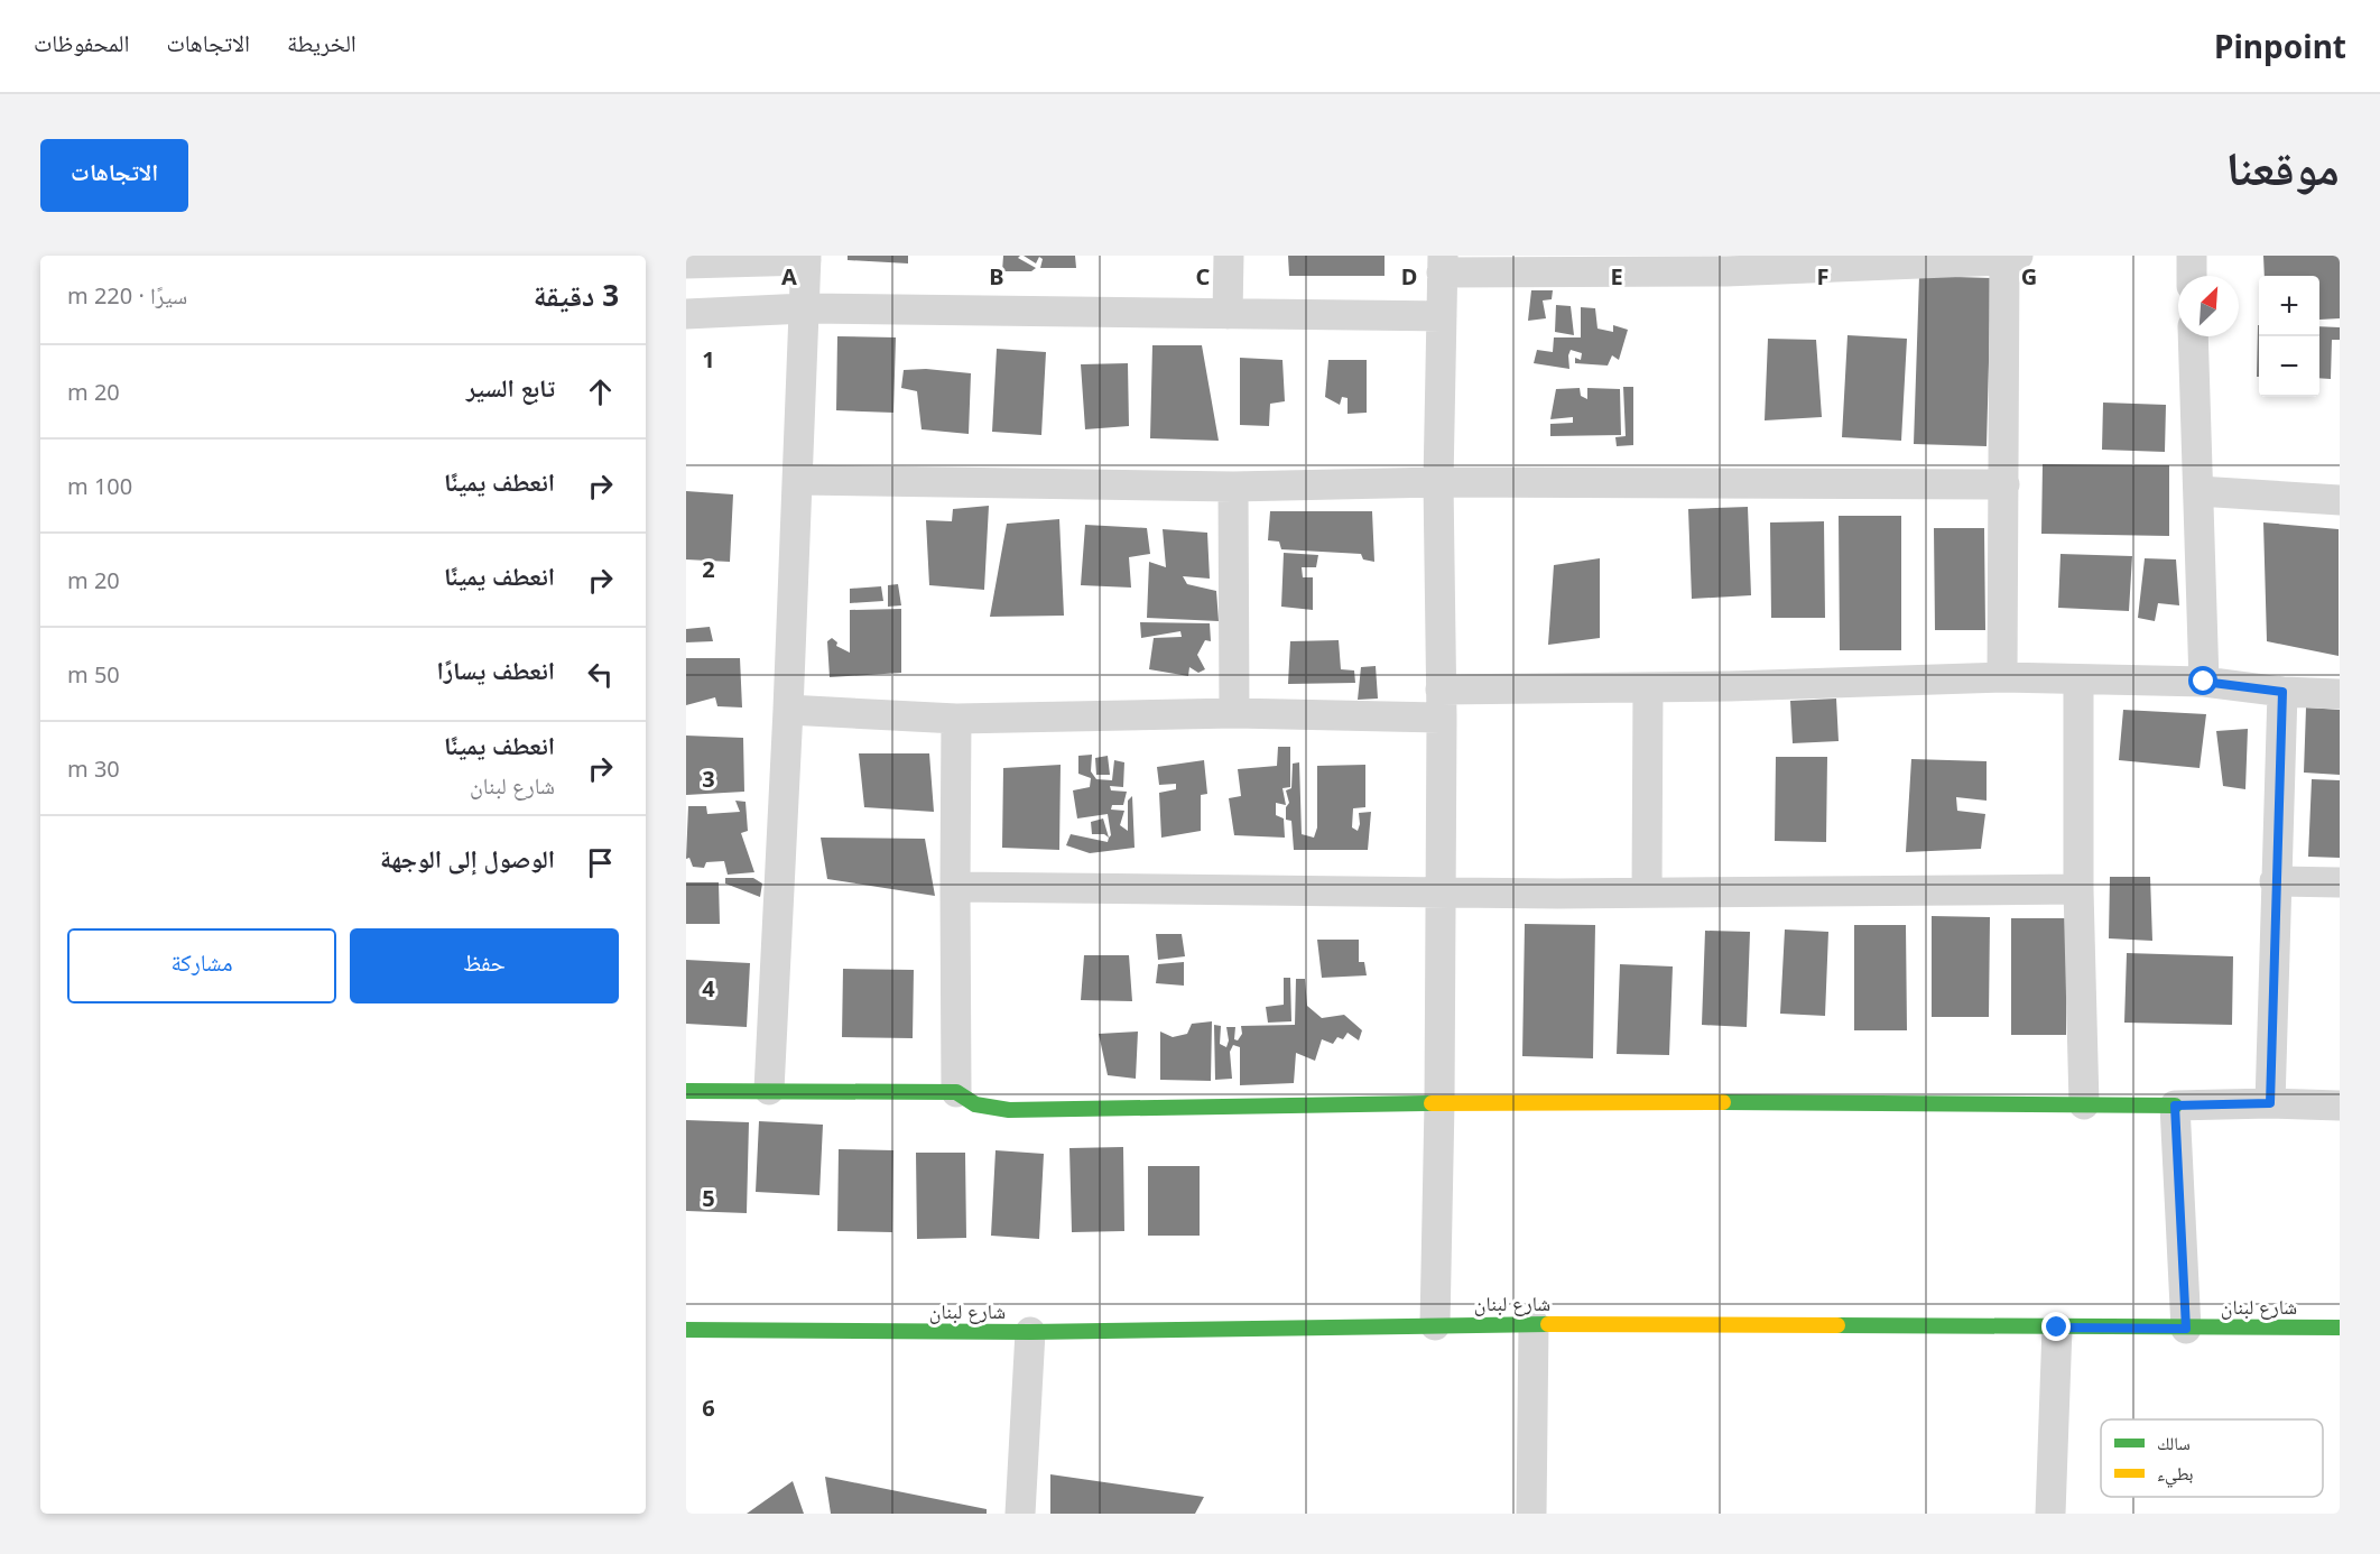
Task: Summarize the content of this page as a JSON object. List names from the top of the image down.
{
  "streets": {
    "street": ["شارع لبنان"]
  },
  "legend": ["سالك", "بطيء"],
  "north": "top right",
  "page": {
    "header": "Pinpoint",
    "nav": ["الخريطة", "الاتجاهات", "المحفوظات"],
    "title": "موقعنا",
    "buttons": [
      "الاتجاهات",
      ["حفظ", "مشاركة"]
    ],
    "heading": ["3 دقيقة", "سيرًا · 220 m"],
    "map_buttons": ["+", "−"],
    "list": [
      ["تابع السير", "20 m"],
      ["انعطف يمينًا", "100 m"],
      ["انعطف يمينًا", "20 m"],
      ["انعطف يسارًا", "50 m"],
      ["انعطف يمينًا", "شارع لبنان", "30 m"],
      "الوصول إلى الوجهة"
    ]
  },
  "grid": {
    "columns": [
      "A",
      "B",
      "C",
      "D",
      "E",
      "F",
      "G"
    ],
    "rows": [
      "1",
      "2",
      "3",
      "4",
      "5",
      "6"
    ]
  }
}
